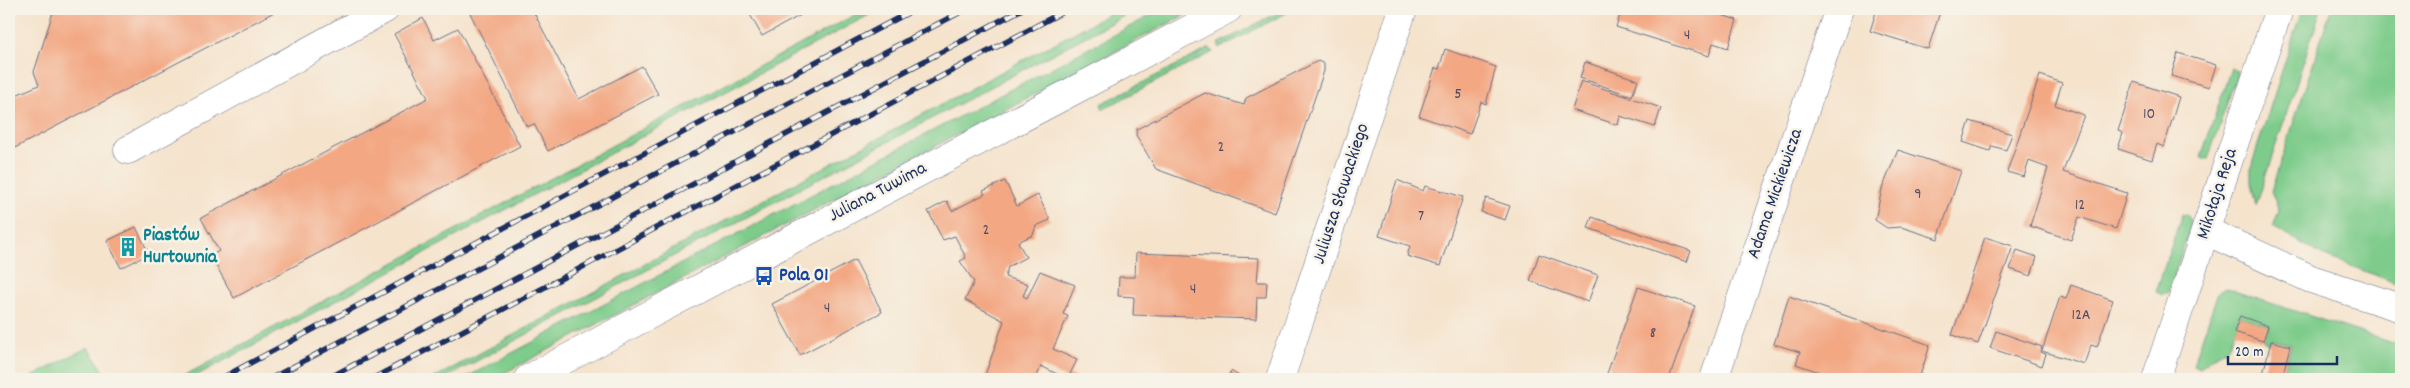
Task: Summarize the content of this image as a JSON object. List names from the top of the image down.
{
  "streets": {
    "street": [
      "Juliana Tuwima",
      "Juliusza Słowackiego",
      "Adama Mickiewicza",
      "Mikołaja Reja"
    ]
  },
  "places": {
    "building": ["Piastów Hurtownia"],
    "bus stop": ["Pola 01"]
  },
  "house_numbers": [
    "4",
    "5",
    "10",
    "2",
    "9",
    "12",
    "7",
    "2",
    "4",
    "4",
    "12A",
    "8"
  ],
  "scale_bar": "20 m"
}
